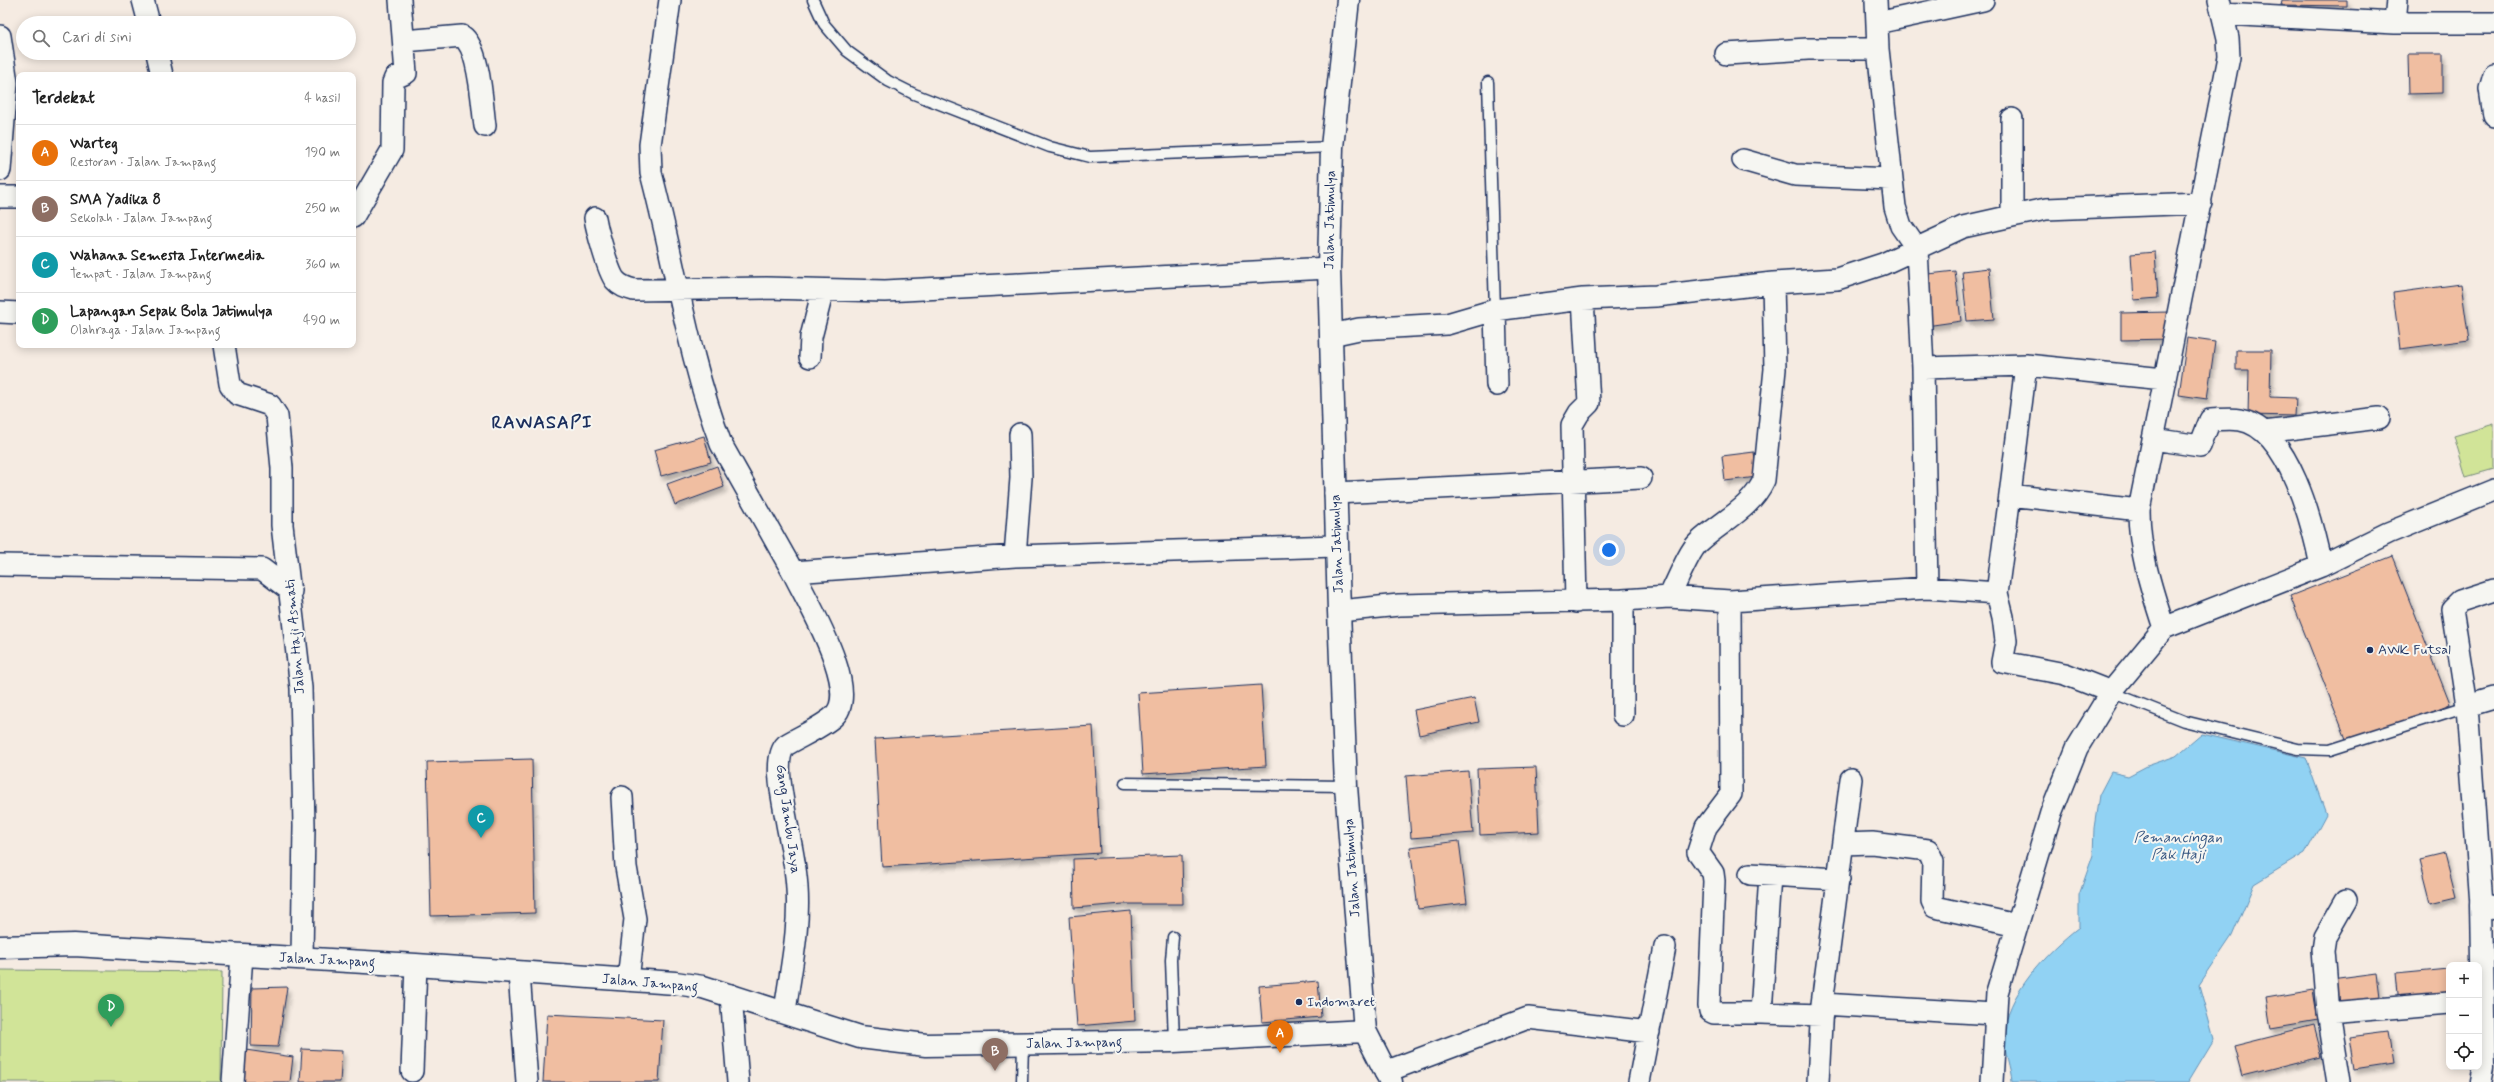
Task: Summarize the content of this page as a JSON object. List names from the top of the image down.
{
  "streets": {
    "street": [
      "Jalan Jatimulya",
      "Jalan Haji Asmati",
      "Gang Jambu Jaya",
      "Jalan Jampang"
    ]
  },
  "crossings": [
    ["Jalan Jatimulya", "Jalan Jampang"],
    ["Jalan Haji Asmati", "Jalan Jampang"],
    ["Gang Jambu Jaya", "Jalan Jampang"]
  ],
  "districts": ["RAWASAPI"],
  "water": ["Pemancingan Pak Haji"],
  "places": ["AWK Futsal", "Indomaret"],
  "page": {
    "search": "Cari di sini",
    "heading": ["Terdekat", "4 hasil"],
    "list": [
      {
        "mark": "A",
        "name": "Warteg",
        "note": "Restoran · Jalan Jampang",
        "value": "190 m"
      },
      {
        "mark": "B",
        "name": "SMA Yadika 8",
        "note": "Sekolah · Jalan Jampang",
        "value": "250 m"
      },
      {
        "mark": "C",
        "name": "Wahana Semesta Intermedia",
        "note": "Tempat · Jalan Jampang",
        "value": "360 m"
      },
      {
        "mark": "D",
        "name": "Lapangan Sepak Bola Jatimulya",
        "note": "Olahraga · Jalan Jampang",
        "value": "490 m"
      }
    ],
    "pins": [
      "C",
      "D",
      "A",
      "B"
    ],
    "map_buttons": ["+", "−"]
  }
}
